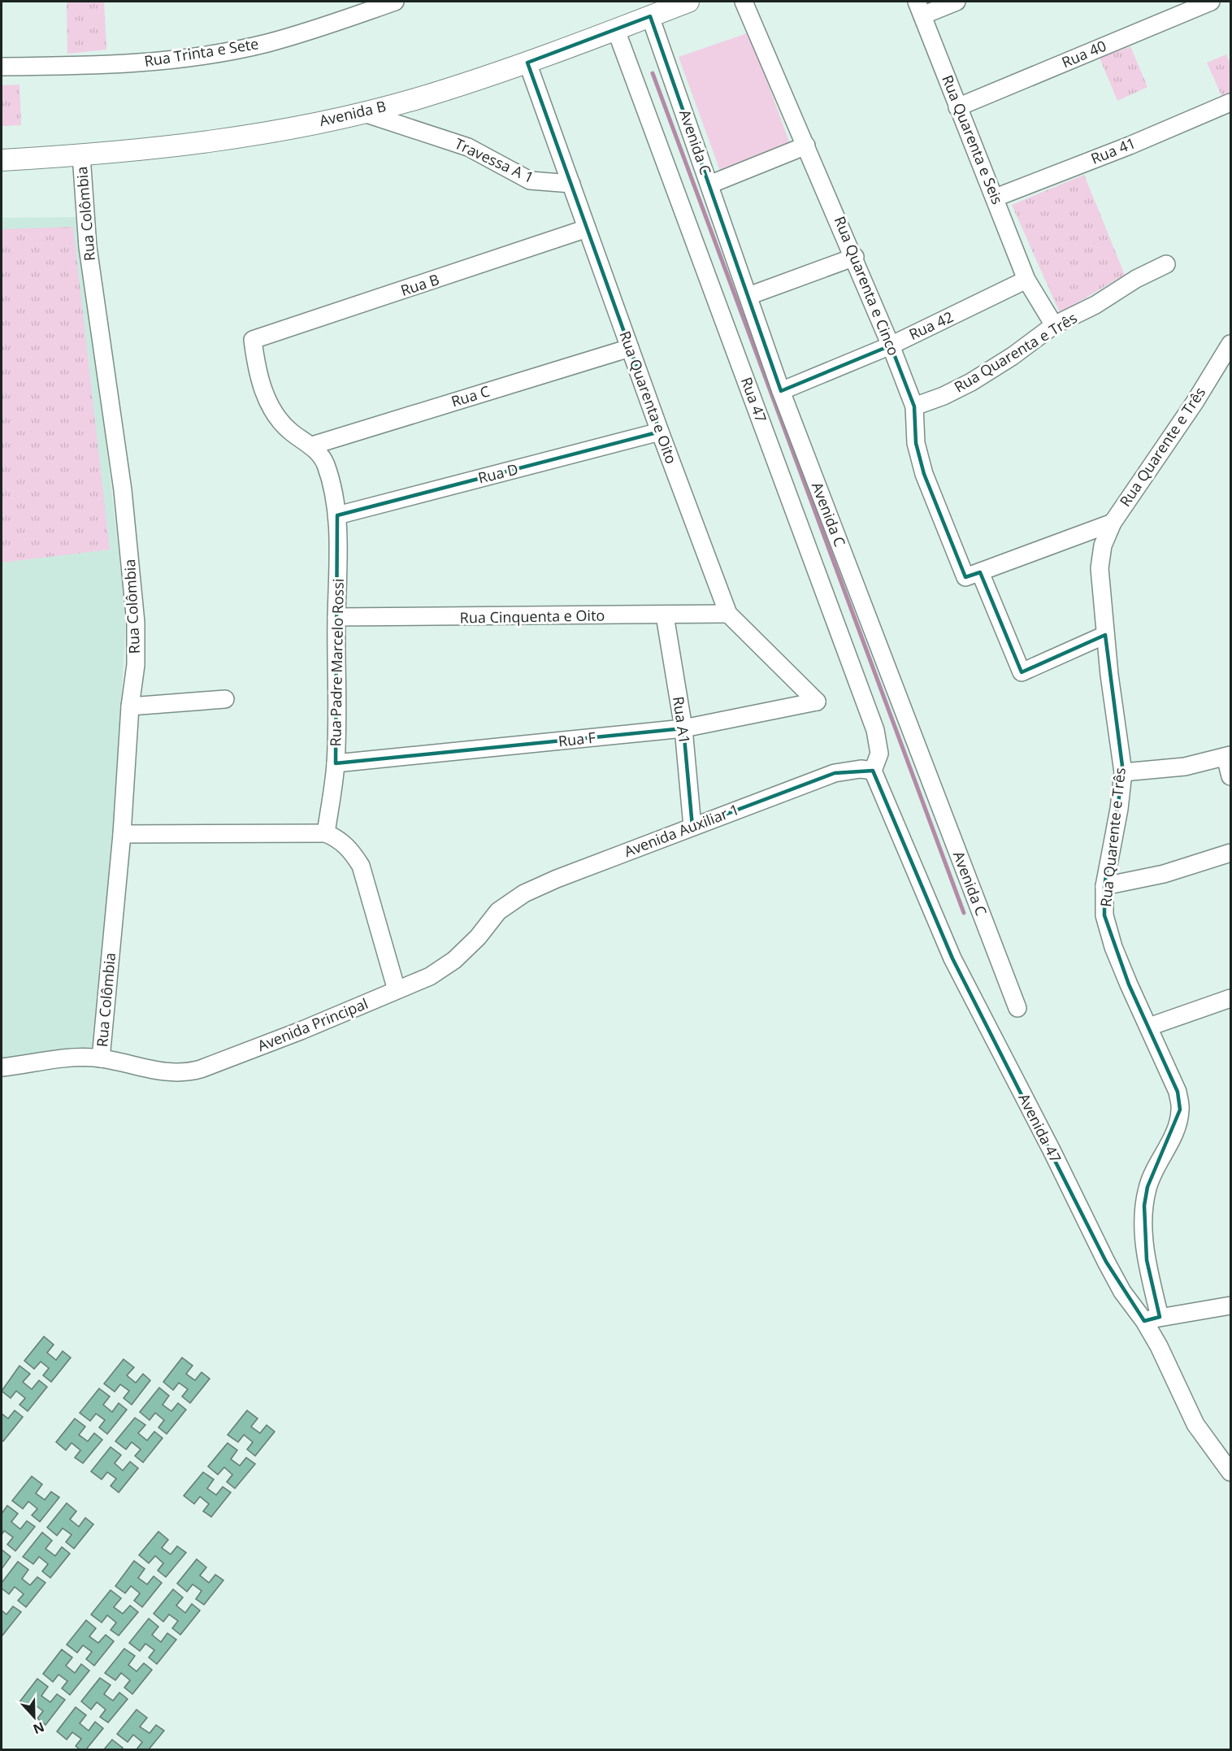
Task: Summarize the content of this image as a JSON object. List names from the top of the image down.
{
  "streets": {
    "street": [
      "Rua Trinta e Sete",
      "Rua 40",
      "Avenida B",
      "Rua Quarenta e Seis",
      "Avenida C",
      "Rua 41",
      "Travessa A 1",
      "Rua Colômbia",
      "Rua B",
      "Rua Quarenta e Cinco",
      "Rua 42",
      "Rua Quarenta e Três",
      "Rua C",
      "Rua Quarenta e Oito",
      "Rua 47",
      "Rua Quarente e Três",
      "Rua D",
      "Rua Cinquenta e Oito",
      "Rua Padre Marcelo Rossi",
      "Rua A1",
      "Rua F",
      "Avenida Auxiliar 1",
      "Avenida Principal",
      "Avenida 47"
    ]
  },
  "crossings": [
    ["Rua 40", "Rua Quarenta e Seis"],
    ["Avenida B", "Avenida C"],
    ["Avenida B", "Travessa A 1"],
    ["Avenida B", "Rua Colômbia"],
    ["Avenida B", "Rua Quarenta e Oito"],
    ["Avenida B", "Rua 47"],
    ["Rua Quarenta e Seis", "Rua 41"],
    ["Rua Quarenta e Seis", "Rua 42"],
    ["Rua Quarenta e Seis", "Rua Quarenta e Três"],
    ["Avenida C", "Rua 42"],
    ["Travessa A 1", "Rua Quarenta e Oito"],
    ["Rua Colômbia", "Avenida Principal"],
    ["Rua B", "Rua Quarenta e Oito"],
    ["Rua B", "Rua Padre Marcelo Rossi"],
    ["Rua Quarenta e Cinco", "Rua 42"],
    ["Rua Quarenta e Cinco", "Rua Quarenta e Três"],
    ["Rua Quarenta e Cinco", "Rua Quarente e Três"],
    ["Rua C", "Rua Quarenta e Oito"],
    ["Rua C", "Rua Padre Marcelo Rossi"],
    ["Rua Quarenta e Oito", "Rua D"],
    ["Rua Quarenta e Oito", "Rua Cinquenta e Oito"],
    ["Rua Quarenta e Oito", "Rua F"],
    ["Rua 47", "Avenida Auxiliar 1"],
    ["Rua 47", "Avenida 47"],
    ["Rua Quarente e Três", "Avenida 47"],
    ["Rua D", "Rua Padre Marcelo Rossi"],
    ["Rua Cinquenta e Oito", "Rua Padre Marcelo Rossi"],
    ["Rua Cinquenta e Oito", "Rua A1"],
    ["Rua Padre Marcelo Rossi", "Rua F"],
    ["Rua A1", "Rua F"],
    ["Rua A1", "Avenida Auxiliar 1"],
    ["Avenida Auxiliar 1", "Avenida Principal"],
    ["Avenida Auxiliar 1", "Avenida 47"]
  ],
  "north": "bottom"
}
